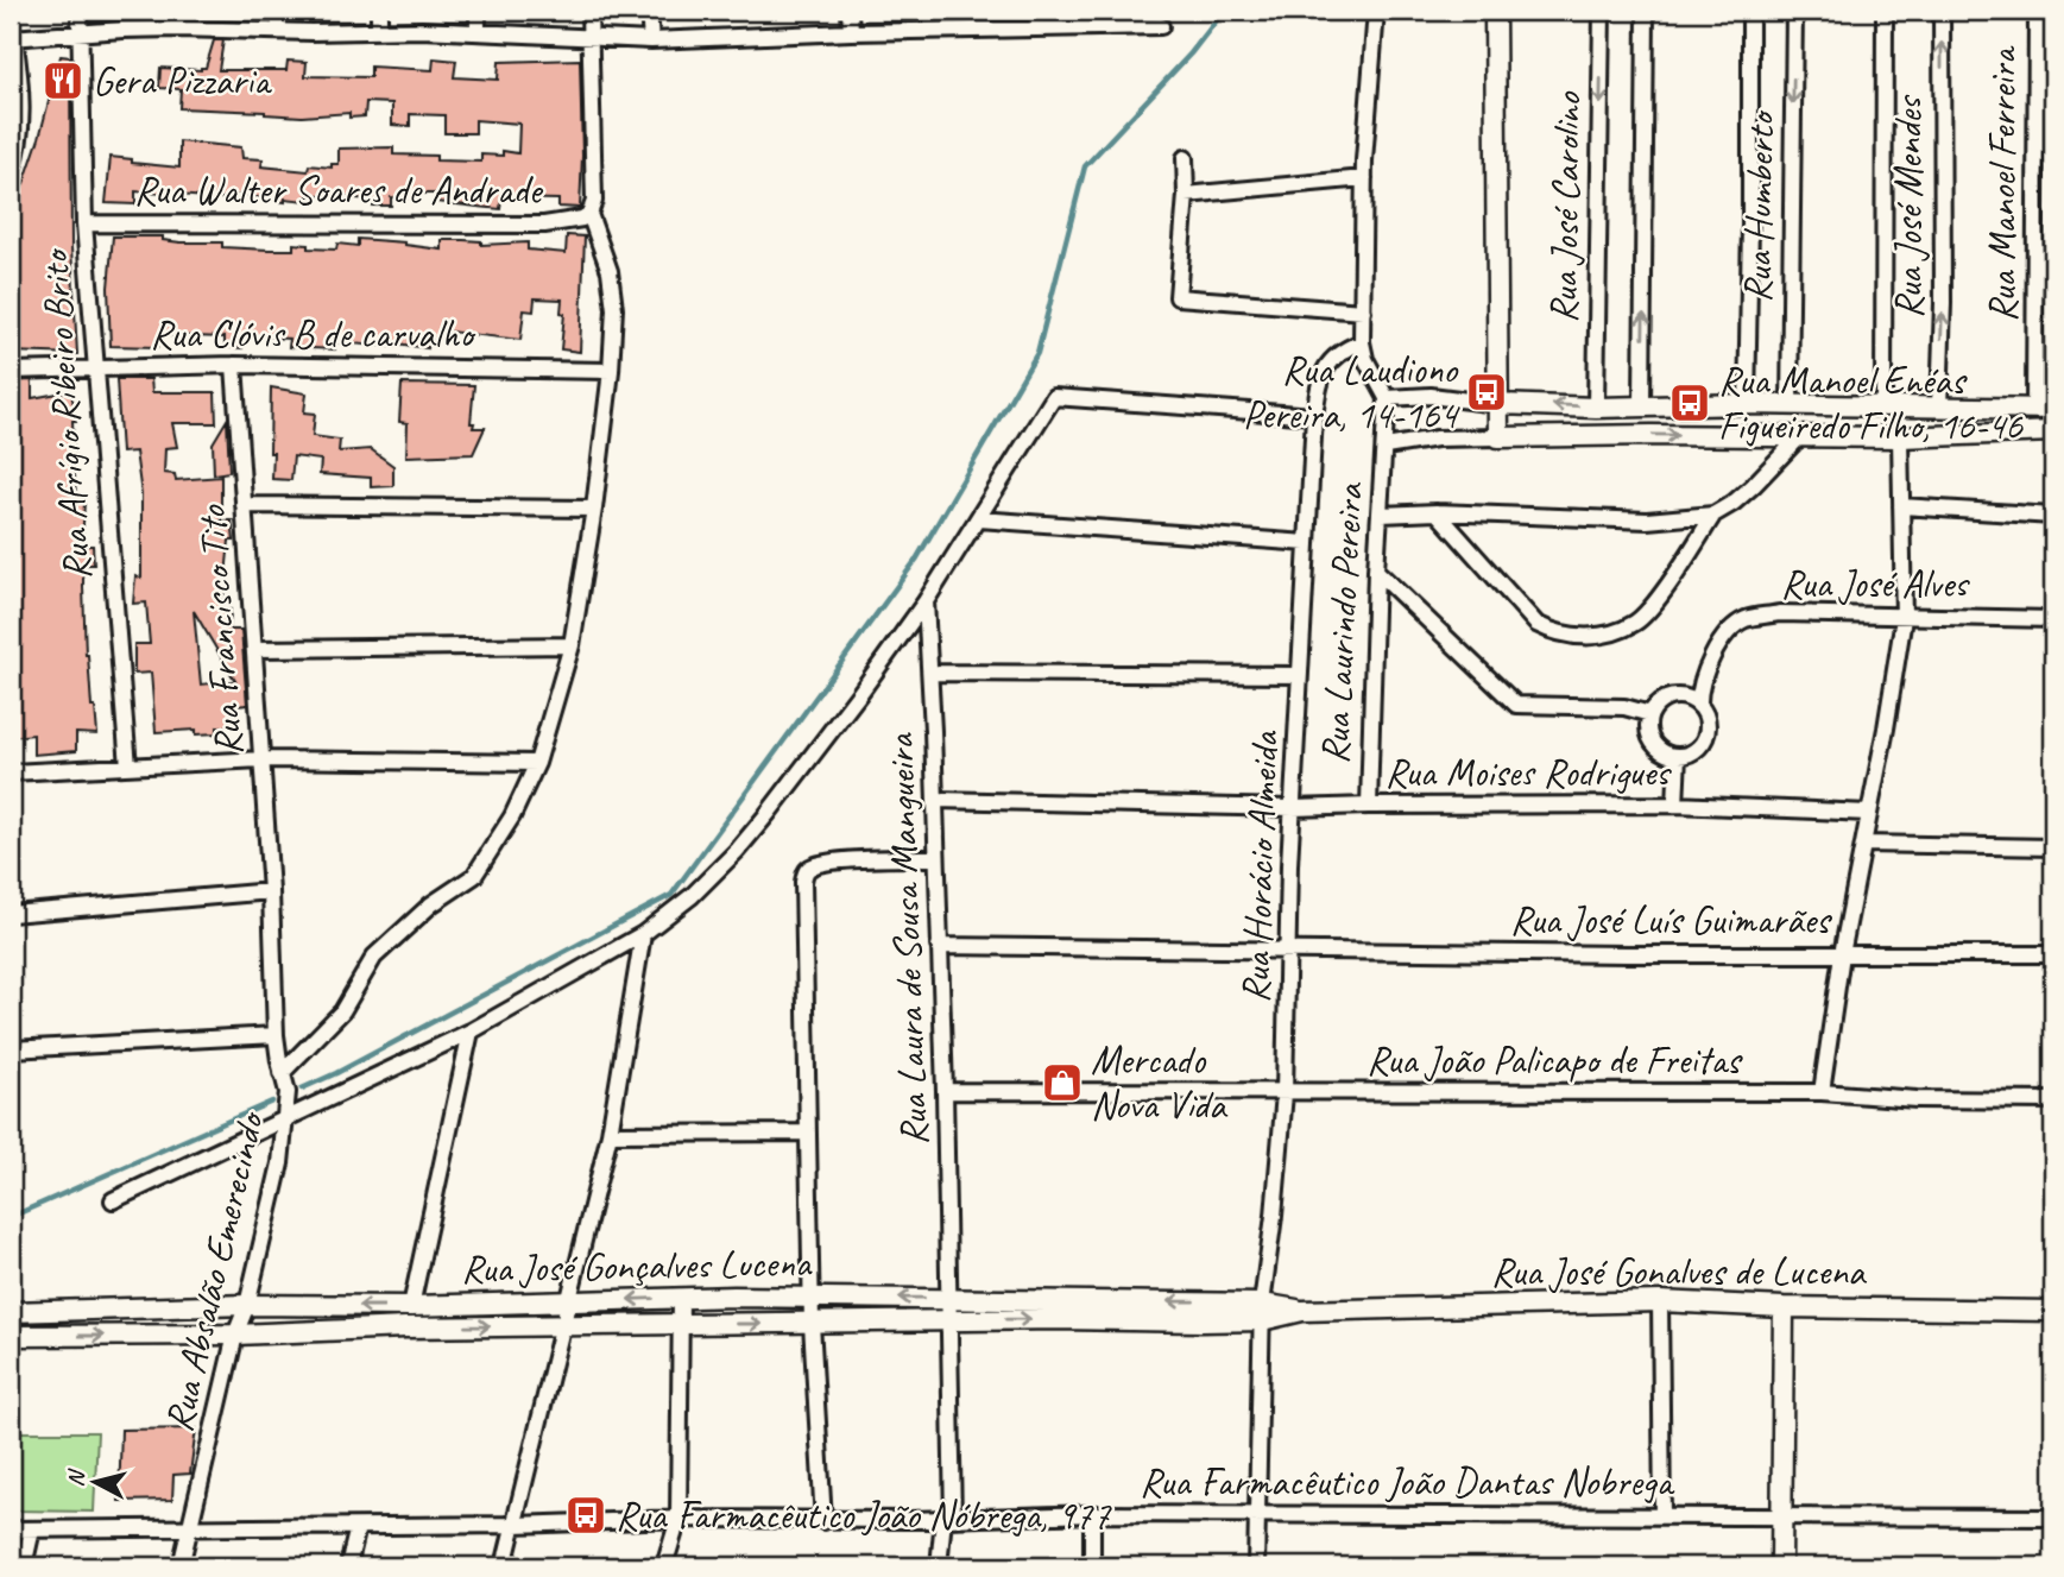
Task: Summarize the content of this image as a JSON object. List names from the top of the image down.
{
  "streets": {
    "street": [
      "Rua Manoel Ferreira",
      "Rua Walter Soares de Andrade",
      "Rua José Carolino",
      "Rua Humberto",
      "Rua José Mendes",
      "Rua Clóvis B de carvalho",
      "Rua Afrígio Ribeiro Brito",
      "Rua José Alves",
      "Rua Laurindo Pereira",
      "Rua Francisco Tito",
      "Rua Moises Rodrigues",
      "Rua Horácio Almeida",
      "Rua José Luís Guimarães",
      "Rua Laura de Sousa Mangueira",
      "Rua João Palicapo de Freitas",
      "Rua José Gonçalves Lucena",
      "Rua José Gonalves de Lucena",
      "Rua Absalão Emerecindo",
      "Rua Farmacêutico João Dantas Nobrega"
    ]
  },
  "crossings": [
    ["Rua Walter Soares de Andrade", "Rua Afrígio Ribeiro Brito"],
    ["Rua Clóvis B de carvalho", "Rua Afrígio Ribeiro Brito"],
    ["Rua Clóvis B de carvalho", "Rua Francisco Tito"],
    ["Rua Laurindo Pereira", "Rua Moises Rodrigues"],
    ["Rua Francisco Tito", "Rua Absalão Emerecindo"],
    ["Rua Moises Rodrigues", "Rua Horácio Almeida"],
    ["Rua Moises Rodrigues", "Rua Laura de Sousa Mangueira"],
    ["Rua Horácio Almeida", "Rua José Luís Guimarães"],
    ["Rua Horácio Almeida", "Rua João Palicapo de Freitas"],
    ["Rua Horácio Almeida", "Rua José Gonçalves Lucena"],
    ["Rua Horácio Almeida", "Rua José Gonalves de Lucena"],
    ["Rua Horácio Almeida", "Rua Farmacêutico João Dantas Nobrega"],
    ["Rua José Luís Guimarães", "Rua Laura de Sousa Mangueira"],
    ["Rua Laura de Sousa Mangueira", "Rua João Palicapo de Freitas"],
    ["Rua Laura de Sousa Mangueira", "Rua José Gonçalves Lucena"],
    ["Rua Laura de Sousa Mangueira", "Rua Farmacêutico João Dantas Nobrega"],
    ["Rua José Gonçalves Lucena", "Rua José Gonalves de Lucena"],
    ["Rua José Gonçalves Lucena", "Rua Absalão Emerecindo"],
    ["Rua Absalão Emerecindo", "Rua Farmacêutico João Dantas Nobrega"]
  ],
  "places": {
    "restaurant": ["Gera Pizzaria"],
    "bus stop": ["Rua Laudiono Pereira, 14-164", "Rua Manoel Enéas Figueiredo Filho, 16-46", "Rua Farmacêutico João Nóbrega, 977"],
    "shop": ["Mercado Nova Vida"]
  },
  "north": "left"
}
